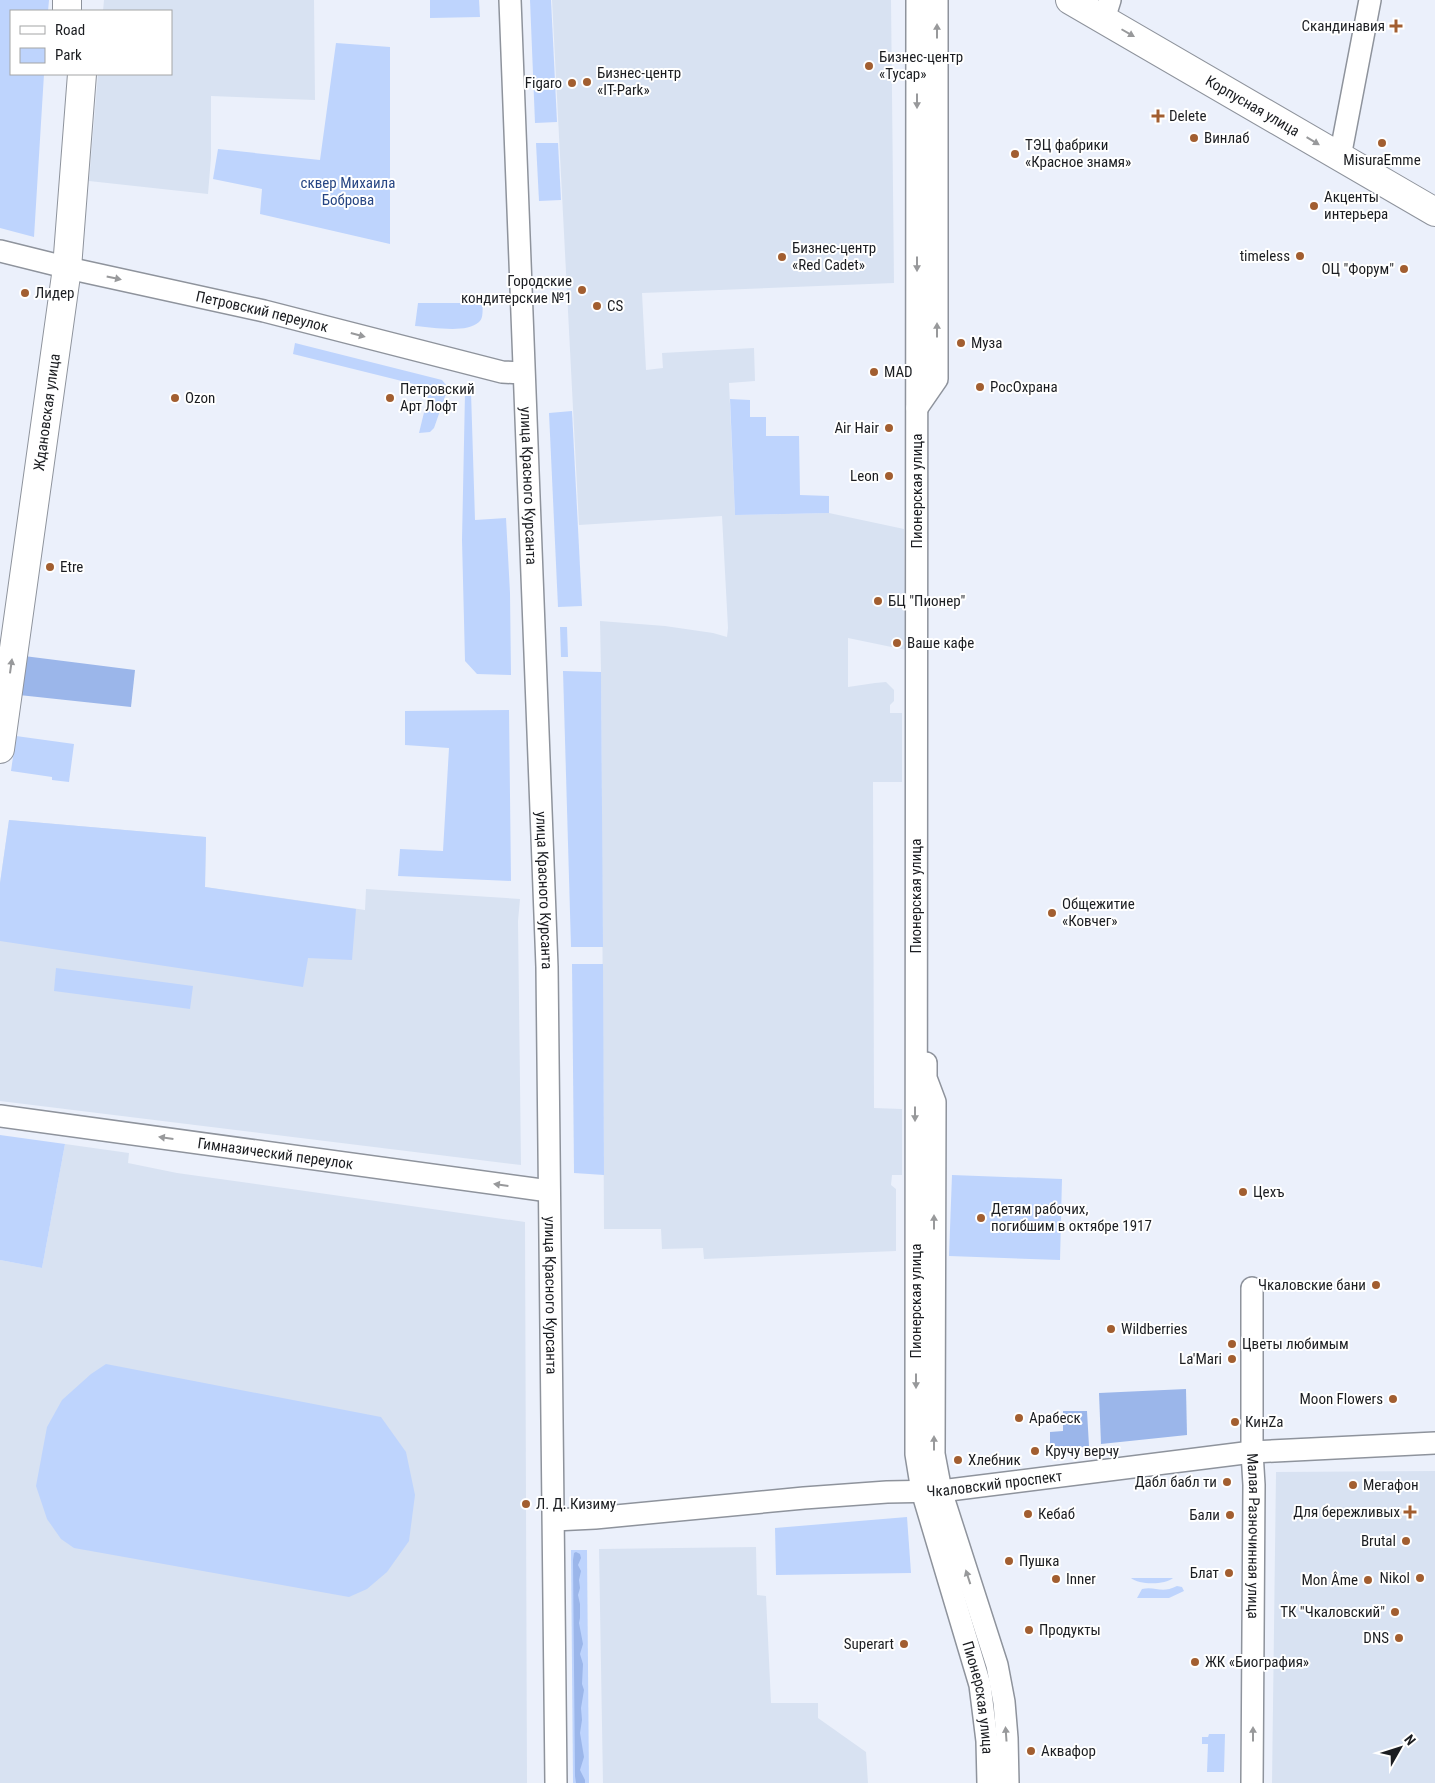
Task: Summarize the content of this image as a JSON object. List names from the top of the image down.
{
  "streets": {
    "main road": ["Корпусная улица", "Ждановская улица"],
    "street": [
      "Петровский переулок",
      "улица Красного Курсанта",
      "Пионерская улица",
      "Гимназический переулок",
      "Чкаловский проспект",
      "Малая Разночинная улица"
    ]
  },
  "crossings": [
    ["Петровский переулок", "Ждановская улица"],
    ["Петровский переулок", "улица Красного Курсанта"],
    ["улица Красного Курсанта", "Гимназический переулок"],
    ["улица Красного Курсанта", "Чкаловский проспект"],
    ["Пионерская улица", "Чкаловский проспект"],
    ["Чкаловский проспект", "Малая Разночинная улица"]
  ],
  "one_way": [
    "Корпусная улица",
    "Петровский переулок",
    "Гимназический переулок",
    "Малая Разночинная улица"
  ],
  "parks": ["сквер Михаила Боброва"],
  "places": {
    "health": ["Скандинавия", "Delete", "Для бережливых"],
    "other": [
      "Бизнес-центр «Тусар»",
      "Бизнес-центр «IT-Park»",
      "Figaro",
      "Винлаб",
      "MisuraEmme",
      "ТЭЦ фабрики «Красное знамя»",
      "Акценты интерьера",
      "timeless",
      "Бизнес-центр «Red Cadet»",
      "ОЦ \"Форум\"",
      "Городские кондитерские №1",
      "Лидер",
      "CS",
      "Муза",
      "MAD",
      "РосОхрана",
      "Ozon",
      "Петровский Арт Лофт",
      "Air Hair",
      "Leon",
      "Etre",
      "БЦ \"Пионер\"",
      "Ваше кафе",
      "Общежитие «Ковчег»",
      "Цехъ",
      "Детям рабочих, погибшим в октябре 1917",
      "Чкаловские бани",
      "Wildberries",
      "Цветы любимым",
      "La'Mari",
      "Moon Flowers",
      "Арабеск",
      "КинZa",
      "Кручу верчу",
      "Хлебник",
      "Дабл бабл ти",
      "Мегафон",
      "Л. Д. Кизиму",
      "Кебаб",
      "Бали",
      "Brutal",
      "Пушка",
      "Блат",
      "Nikol",
      "Inner",
      "Mon Âme",
      "ТК \"Чкаловский\"",
      "Продукты",
      "DNS",
      "Superart",
      "ЖК «Биография»",
      "Аквафор"
    ]
  },
  "legend": ["Road", "Park"],
  "north": "top right"
}
